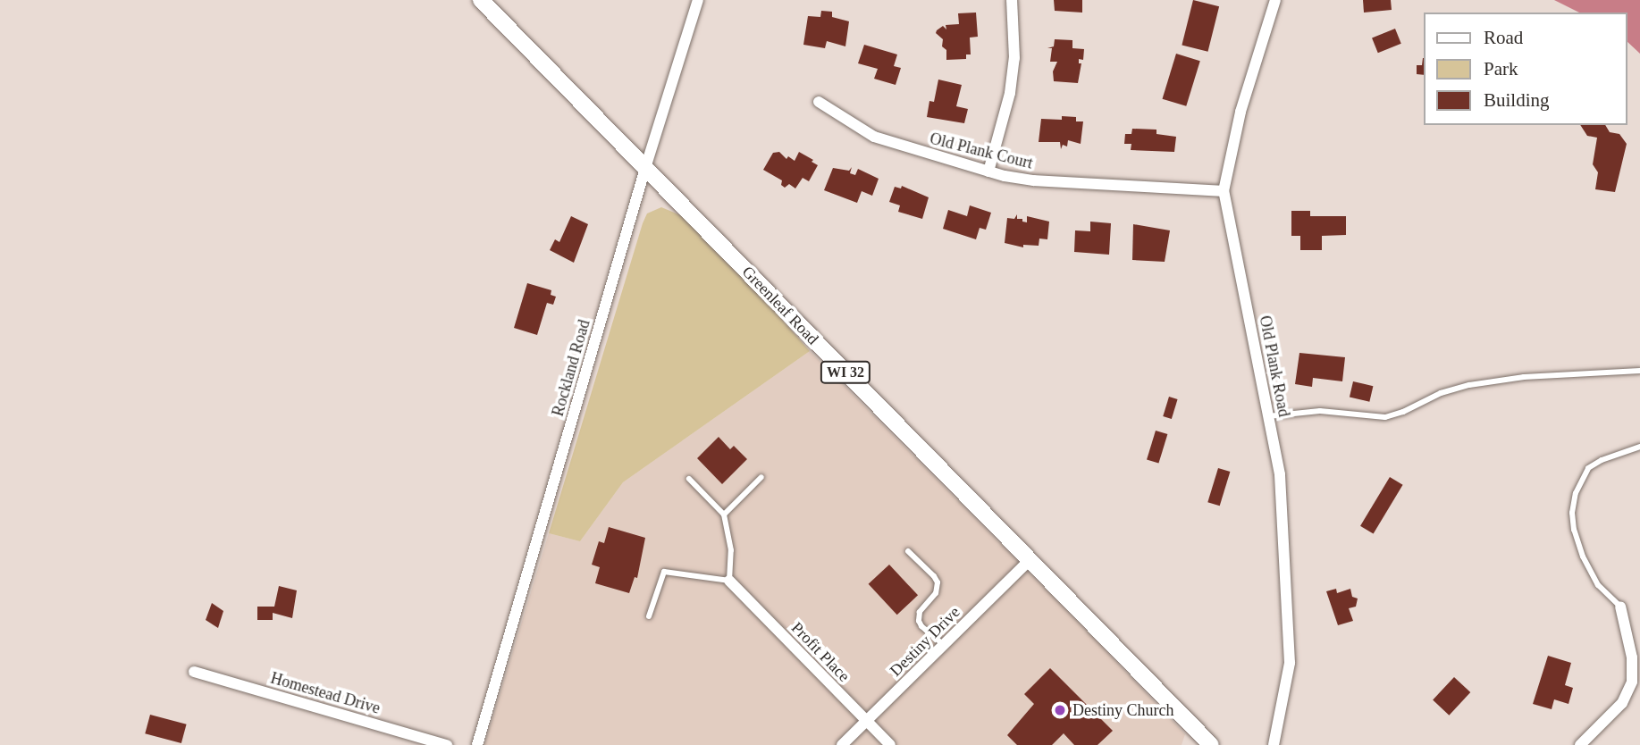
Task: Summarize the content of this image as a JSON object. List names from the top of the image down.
{
  "streets": {
    "main road": ["Greenleaf Road", "WI 32"],
    "street": [
      "Old Plank Court",
      "Old Plank Road",
      "Rockland Road",
      "Destiny Drive",
      "Profit Place",
      "Homestead Drive"
    ]
  },
  "crossings": [
    ["Old Plank Court", "Old Plank Road"],
    ["Greenleaf Road", "Rockland Road"],
    ["Greenleaf Road", "Destiny Drive"],
    ["Destiny Drive", "Profit Place"]
  ],
  "places": ["Destiny Church"],
  "legend": ["Road", "Park", "Building"]
}
